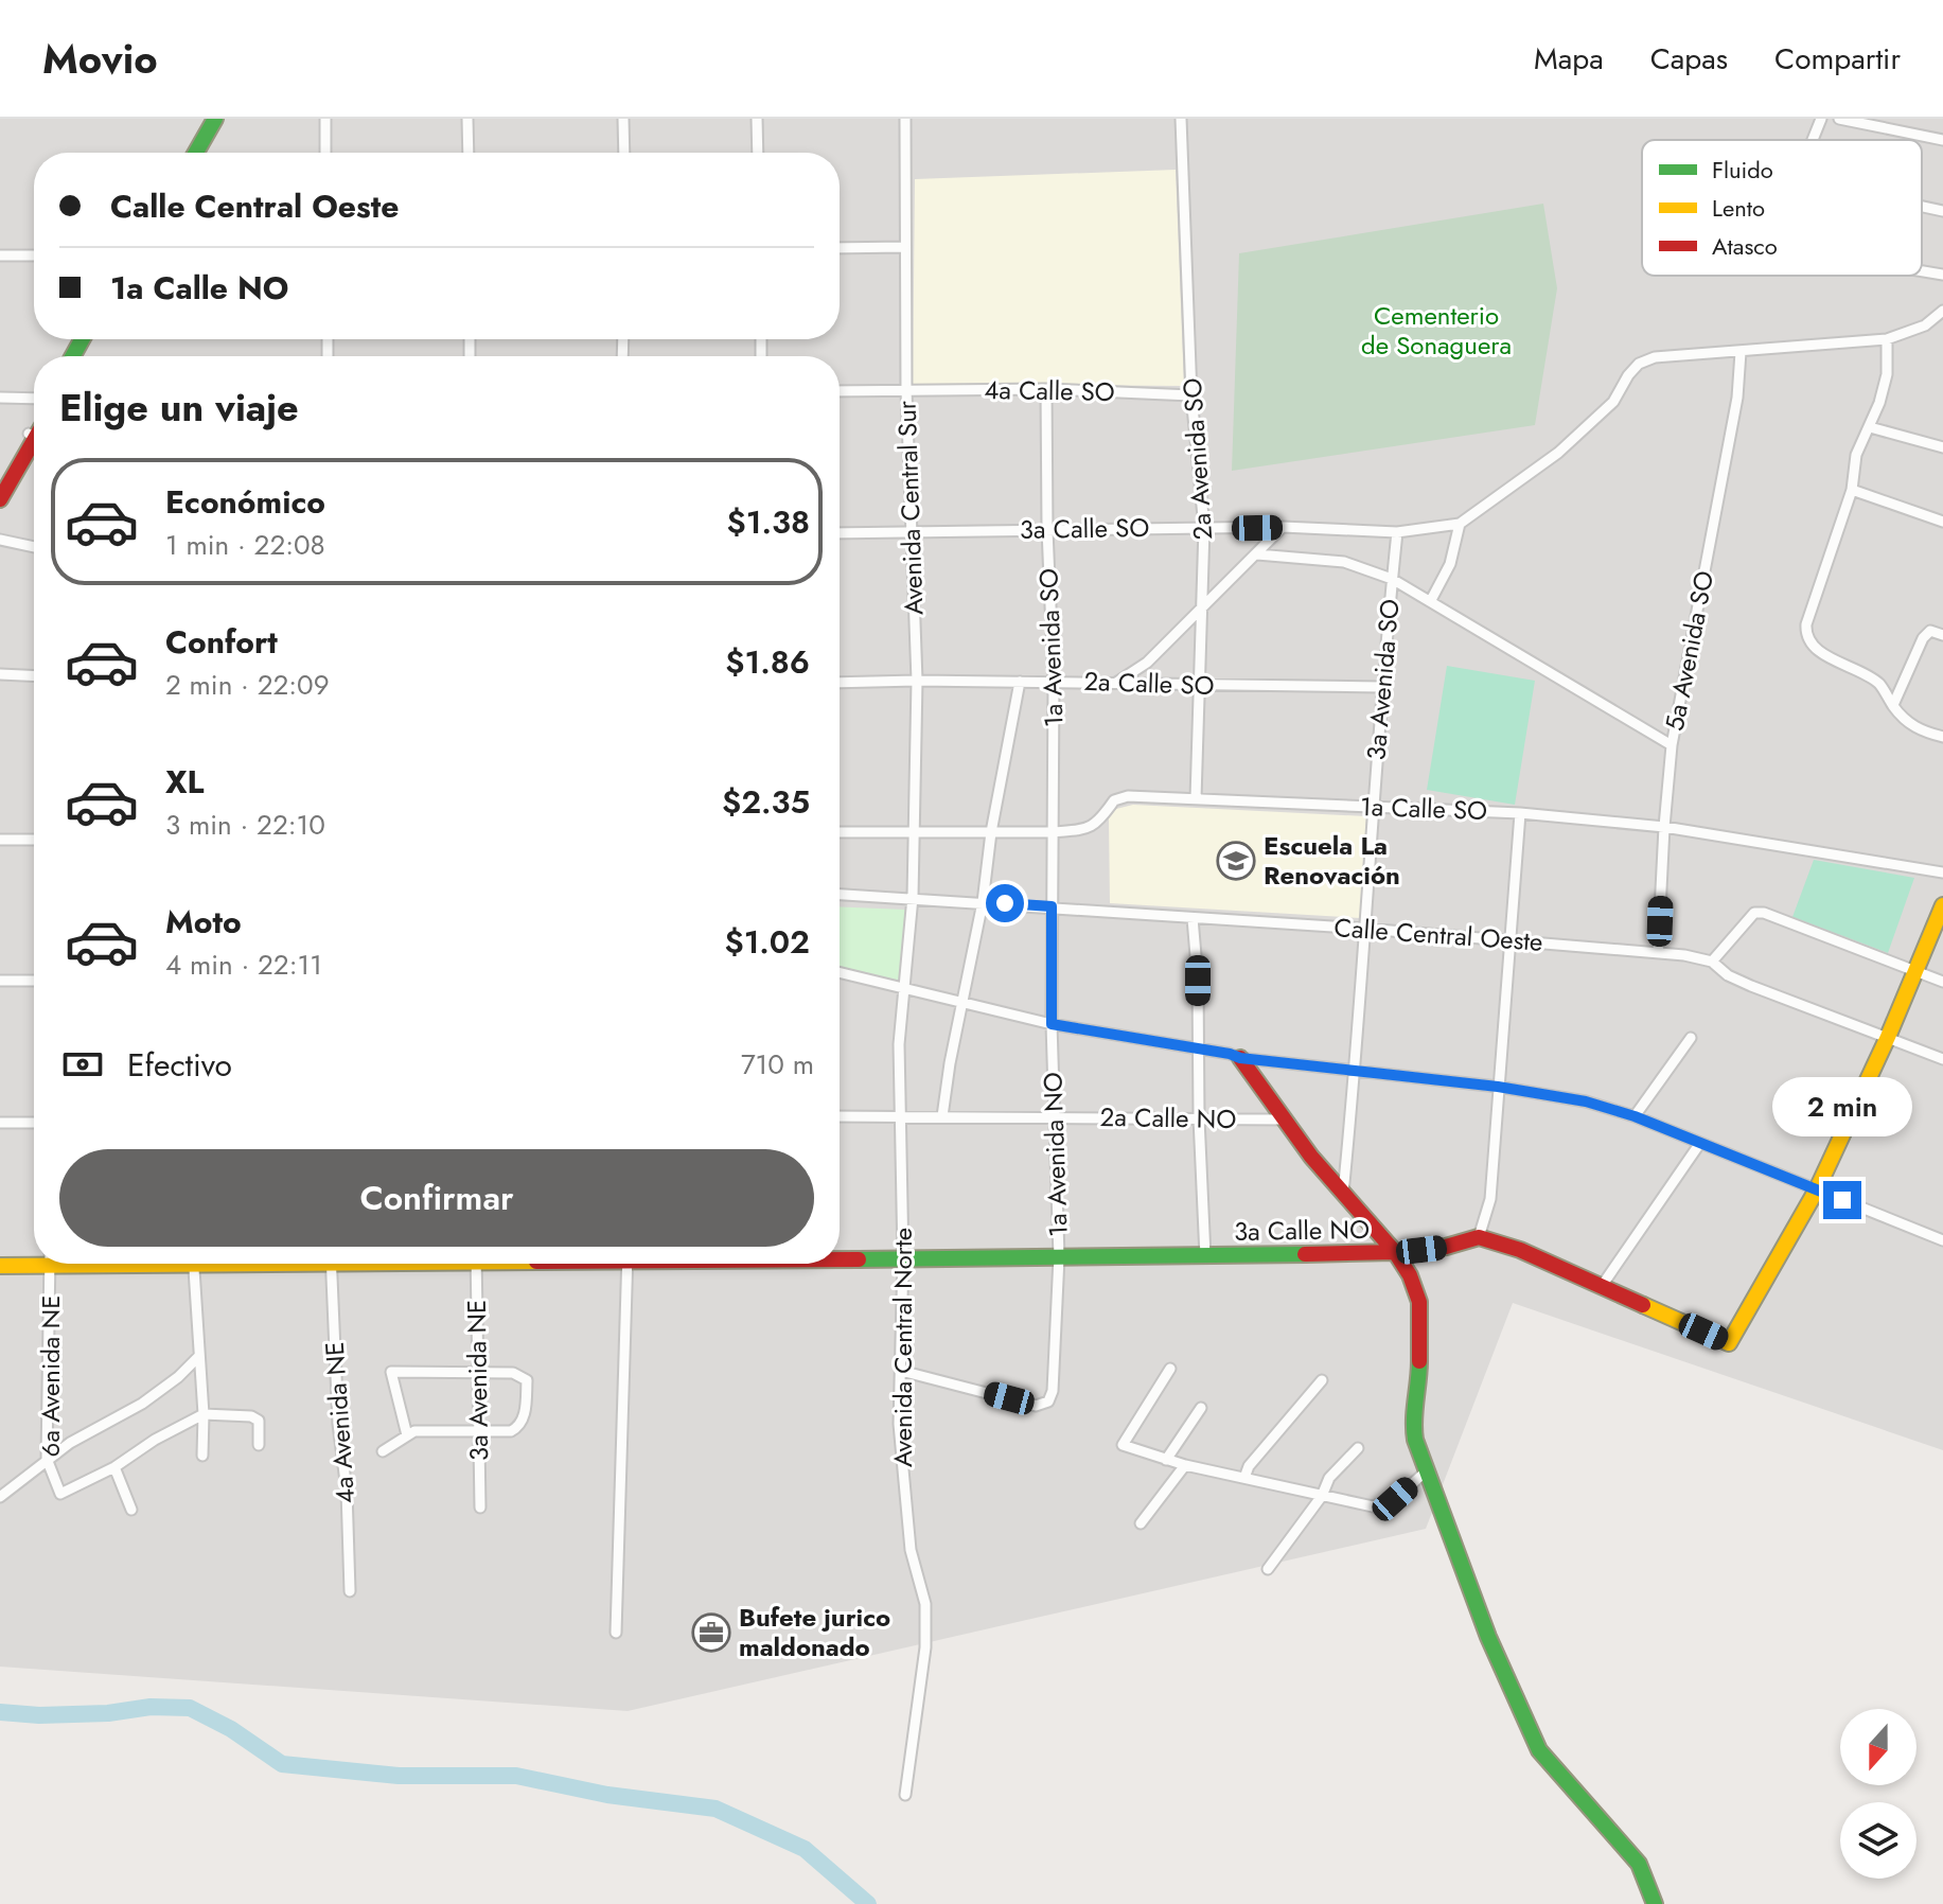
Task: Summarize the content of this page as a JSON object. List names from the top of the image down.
{
  "streets": {
    "street": [
      "4a Calle SO",
      "2a Avenida SO",
      "Avenida Central Sur",
      "3a Calle SO",
      "1a Avenida SO",
      "5a Avenida SO",
      "3a Avenida SO",
      "2a Calle SO",
      "1a Calle SO",
      "Calle Central Oeste",
      "2a Calle NO",
      "1a Avenida NO",
      "3a Calle NO",
      "Avenida Central Norte",
      "6a Avenida NE",
      "3a Avenida NE",
      "4a Avenida NE"
    ]
  },
  "crossings": [
    ["4a Calle SO", "2a Avenida SO"],
    ["4a Calle SO", "Avenida Central Sur"],
    ["4a Calle SO", "1a Avenida SO"],
    ["2a Avenida SO", "3a Calle SO"],
    ["2a Avenida SO", "2a Calle SO"],
    ["2a Avenida SO", "1a Calle SO"],
    ["Avenida Central Sur", "3a Calle SO"],
    ["Avenida Central Sur", "2a Calle SO"],
    ["Avenida Central Sur", "1a Calle SO"],
    ["Avenida Central Sur", "Calle Central Oeste"],
    ["Avenida Central Sur", "Avenida Central Norte"],
    ["3a Calle SO", "1a Avenida SO"],
    ["3a Calle SO", "3a Avenida SO"],
    ["1a Avenida SO", "2a Calle SO"],
    ["1a Avenida SO", "1a Calle SO"],
    ["1a Avenida SO", "Calle Central Oeste"],
    ["1a Avenida SO", "1a Avenida NO"],
    ["5a Avenida SO", "1a Calle SO"],
    ["5a Avenida SO", "Calle Central Oeste"],
    ["3a Avenida SO", "2a Calle SO"],
    ["3a Avenida SO", "1a Calle SO"],
    ["3a Avenida SO", "Calle Central Oeste"],
    ["Calle Central Oeste", "1a Avenida NO"],
    ["Calle Central Oeste", "Avenida Central Norte"],
    ["2a Calle NO", "1a Avenida NO"],
    ["2a Calle NO", "Avenida Central Norte"],
    ["1a Avenida NO", "3a Calle NO"],
    ["1a Avenida NO", "Avenida Central Norte"],
    ["3a Calle NO", "Avenida Central Norte"]
  ],
  "parks": ["Cementerio de Sonaguera"],
  "places": {
    "school or university": ["Escuela La Renovación"],
    "office": ["Bufete jurico maldonado"]
  },
  "legend": ["Fluido", "Lento", "Atasco"],
  "north": "bottom",
  "page": {
    "header": "Movio",
    "nav": ["Mapa", "Capas", "Compartir"],
    "banner": ["Calle Central Oeste", "1a Calle NO"],
    "heading": "Elige un viaje",
    "list": [
      {
        "name": "Económico",
        "note": "1 min · 22:08",
        "value": "$1.38"
      },
      {
        "name": "Confort",
        "note": "2 min · 22:09",
        "value": "$1.86"
      },
      {
        "name": "XL",
        "note": "3 min · 22:10",
        "value": "$2.35"
      },
      {
        "name": "Moto",
        "note": "4 min · 22:11",
        "value": "$1.02"
      }
    ],
    "pay": ["Efectivo", "710 m"],
    "bubble": "2 min",
    "buttons": "Confirmar"
  }
}
